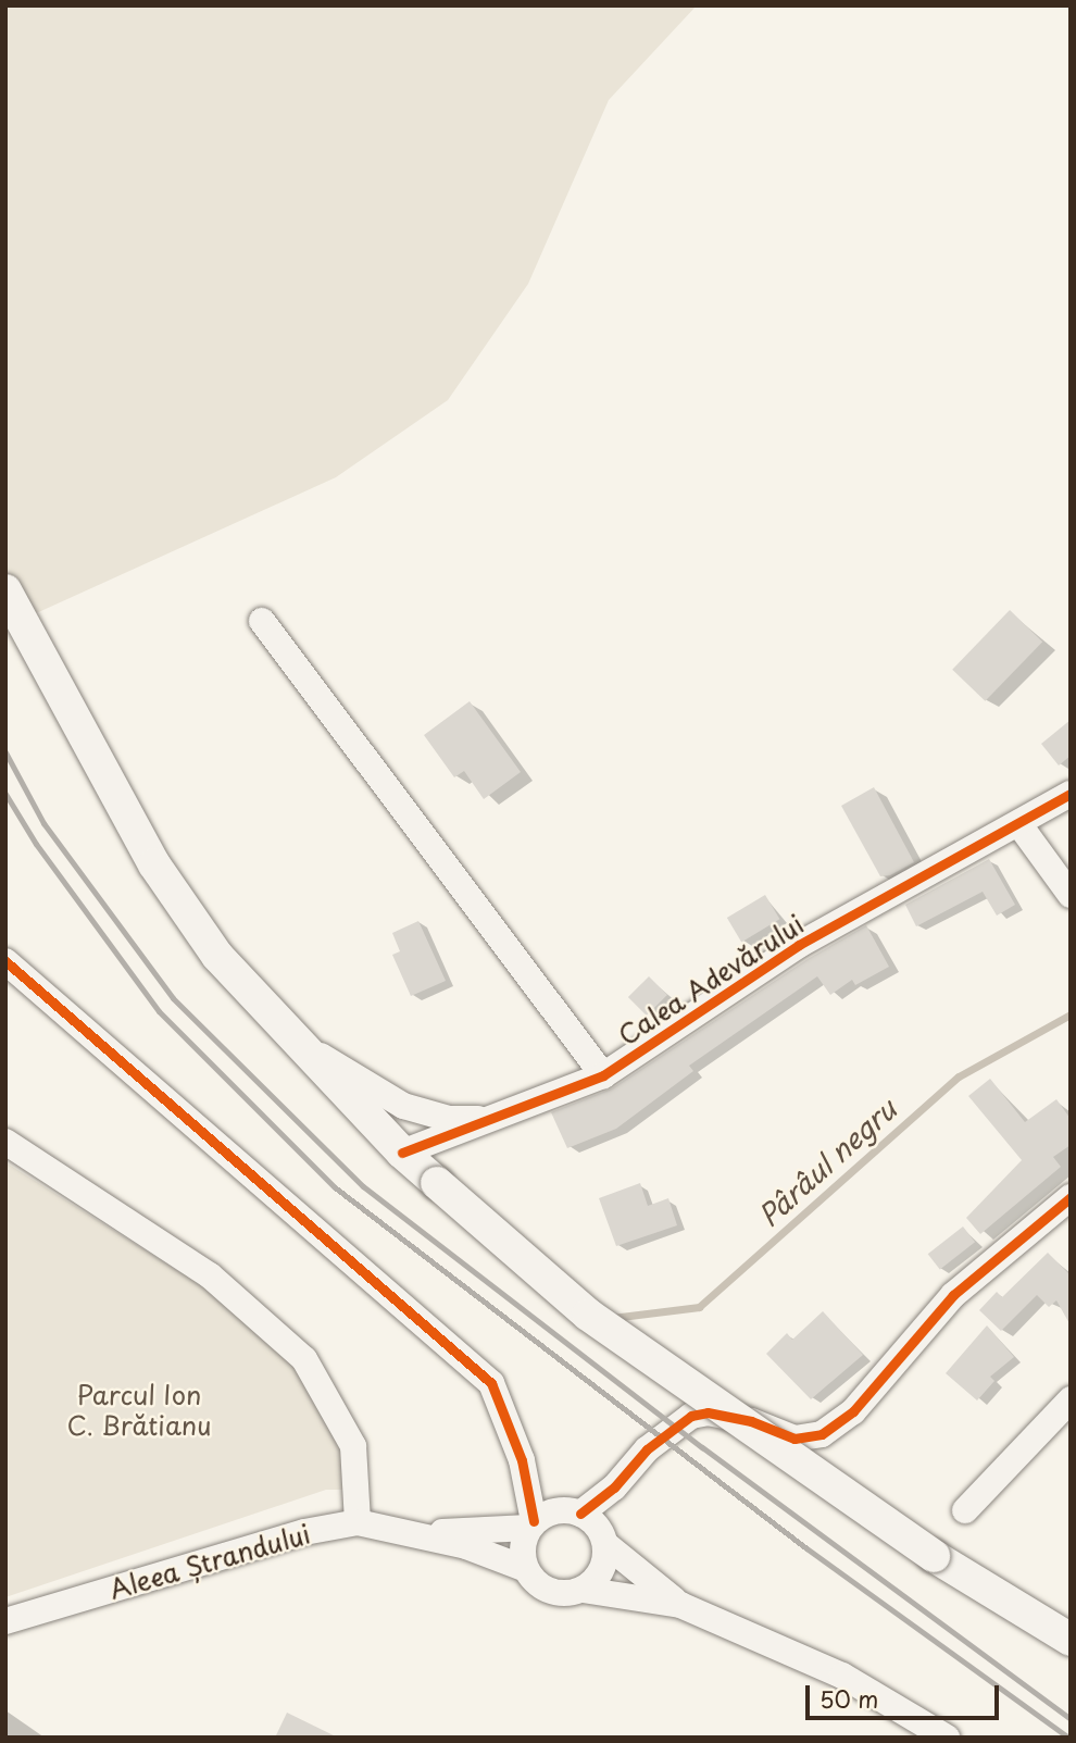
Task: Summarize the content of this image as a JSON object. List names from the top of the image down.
{
  "streets": {
    "street": ["Calea Adevărului", "Aleea Ștrandului"]
  },
  "water": ["Pârâul negru"],
  "parks": ["Parcul Ion C. Brătianu"],
  "scale_bar": "50 m"
}
